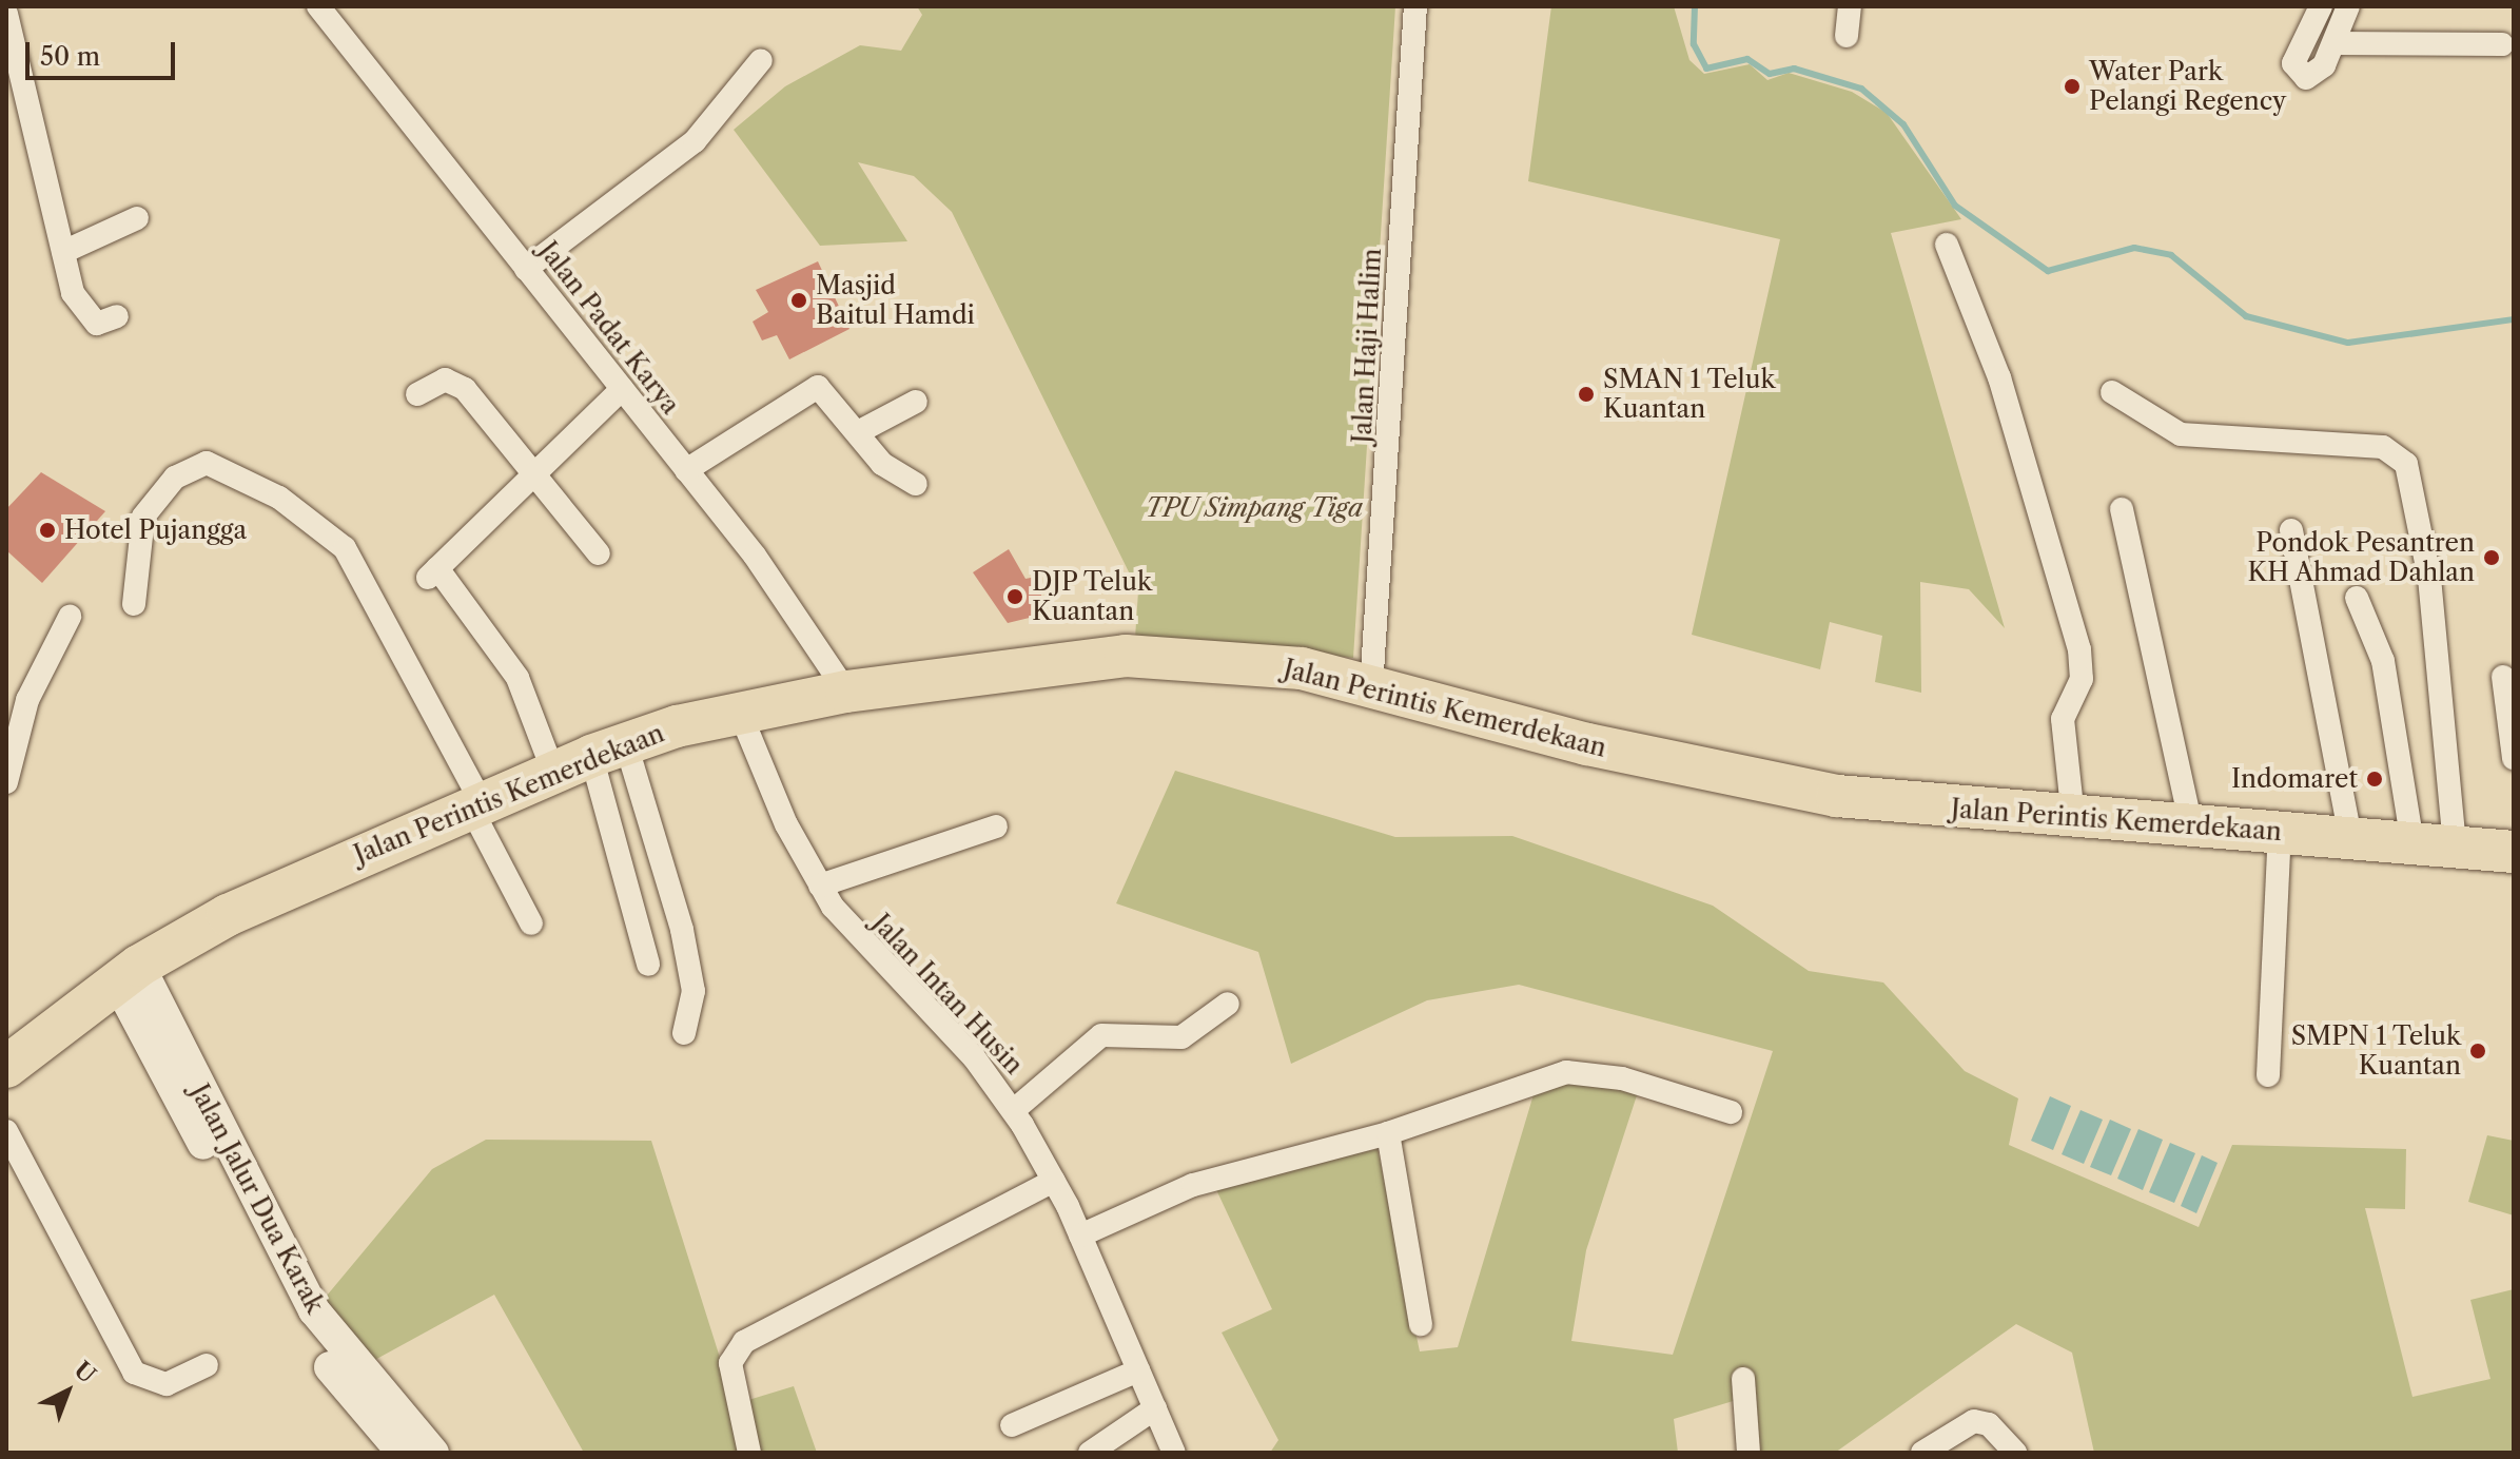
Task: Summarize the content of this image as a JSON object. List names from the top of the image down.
{
  "streets": {
    "highway": ["Jalan Perintis Kemerdekaan"],
    "main road": ["Jalan Jalur Dua Karak"],
    "street": ["Jalan Padat Karya", "Jalan Haji Halim", "Jalan Intan Husin"]
  },
  "crossings": [
    ["Jalan Padat Karya", "Jalan Perintis Kemerdekaan"],
    ["Jalan Haji Halim", "Jalan Perintis Kemerdekaan"],
    ["Jalan Perintis Kemerdekaan", "Jalan Intan Husin"],
    ["Jalan Perintis Kemerdekaan", "Jalan Jalur Dua Karak"]
  ],
  "parks": ["TPU Simpang Tiga"],
  "places": [
    "Water Park Pelangi Regency",
    "Masjid Baitul Hamdi",
    "SMAN 1 Teluk Kuantan",
    "Hotel Pujangga",
    "Pondok Pesantren KH Ahmad Dahlan",
    "DJP Teluk Kuantan",
    "Indomaret",
    "SMPN 1 Teluk Kuantan"
  ],
  "scale_bar": "50 m",
  "north": "top right"
}
